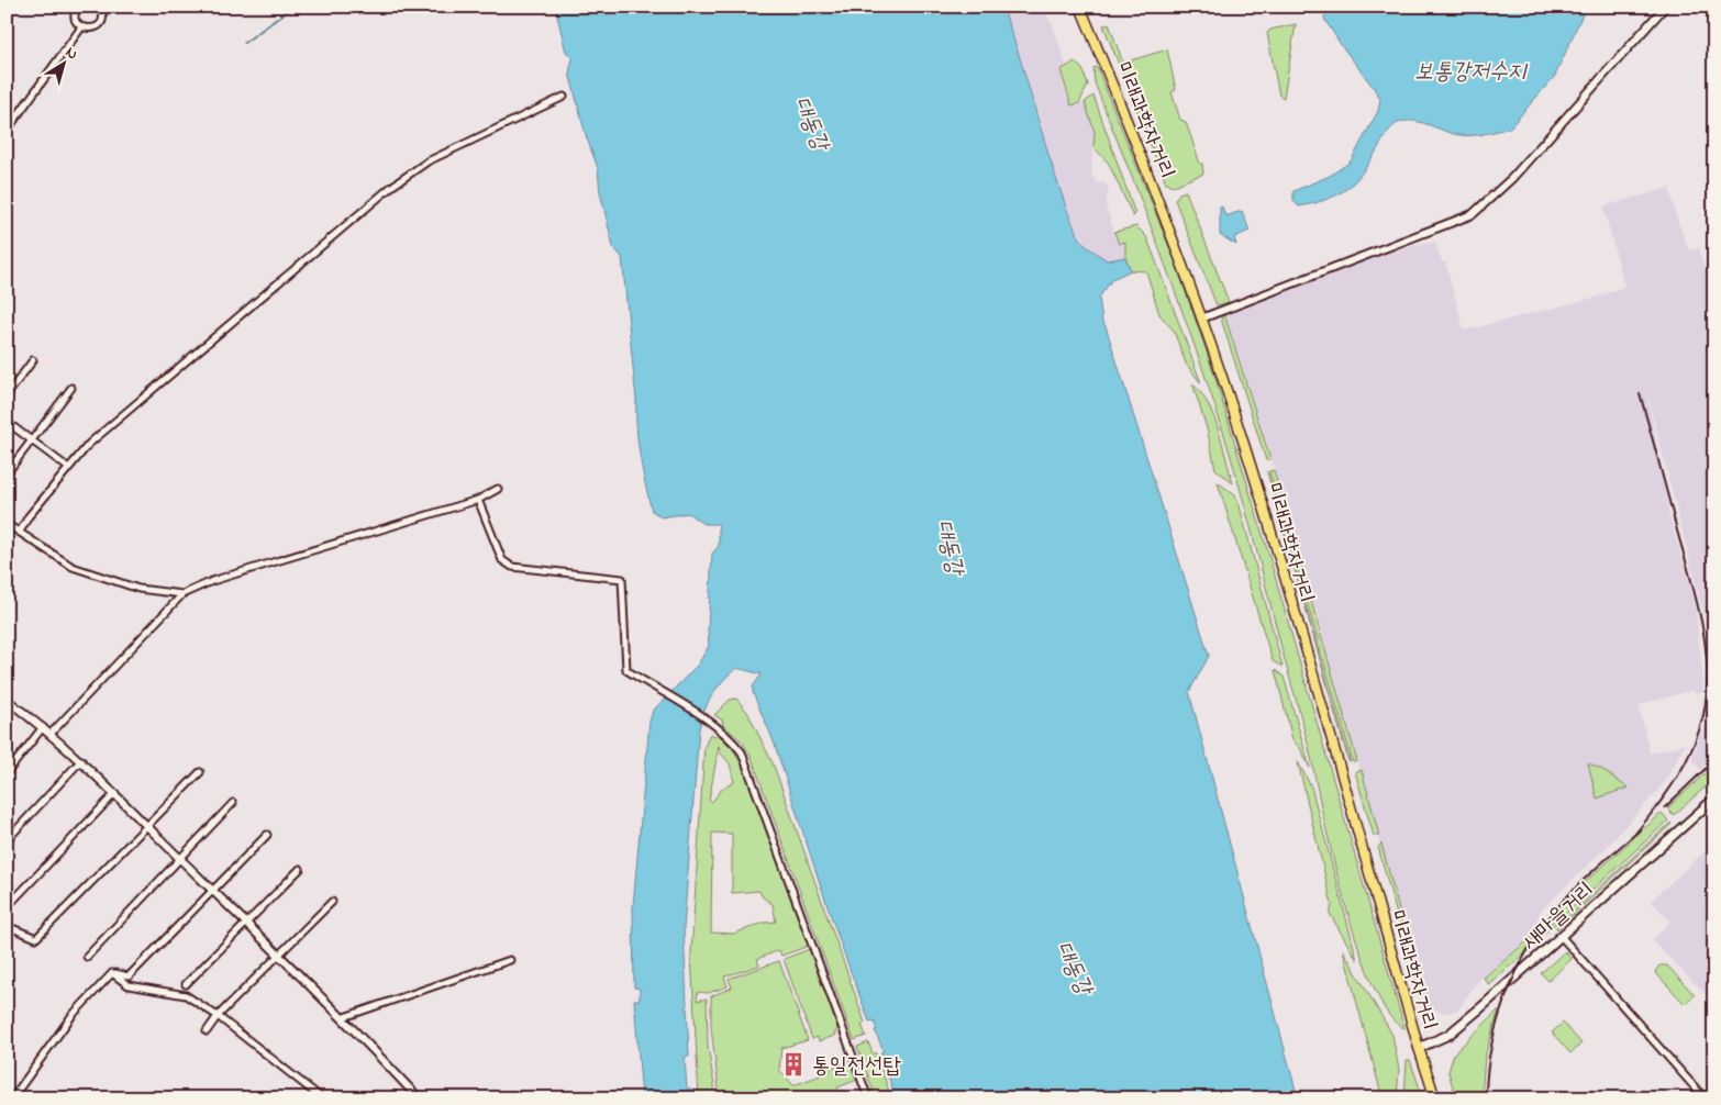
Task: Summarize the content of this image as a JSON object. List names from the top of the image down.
{
  "streets": {
    "main road": ["미래과학자거리", "새마을거리"]
  },
  "crossings": [
    ["미래과학자거리", "새마을거리"]
  ],
  "water": ["보통강저수지", "대동강"],
  "places": {
    "building": ["통일전선탑"]
  },
  "north": "top right"
}
